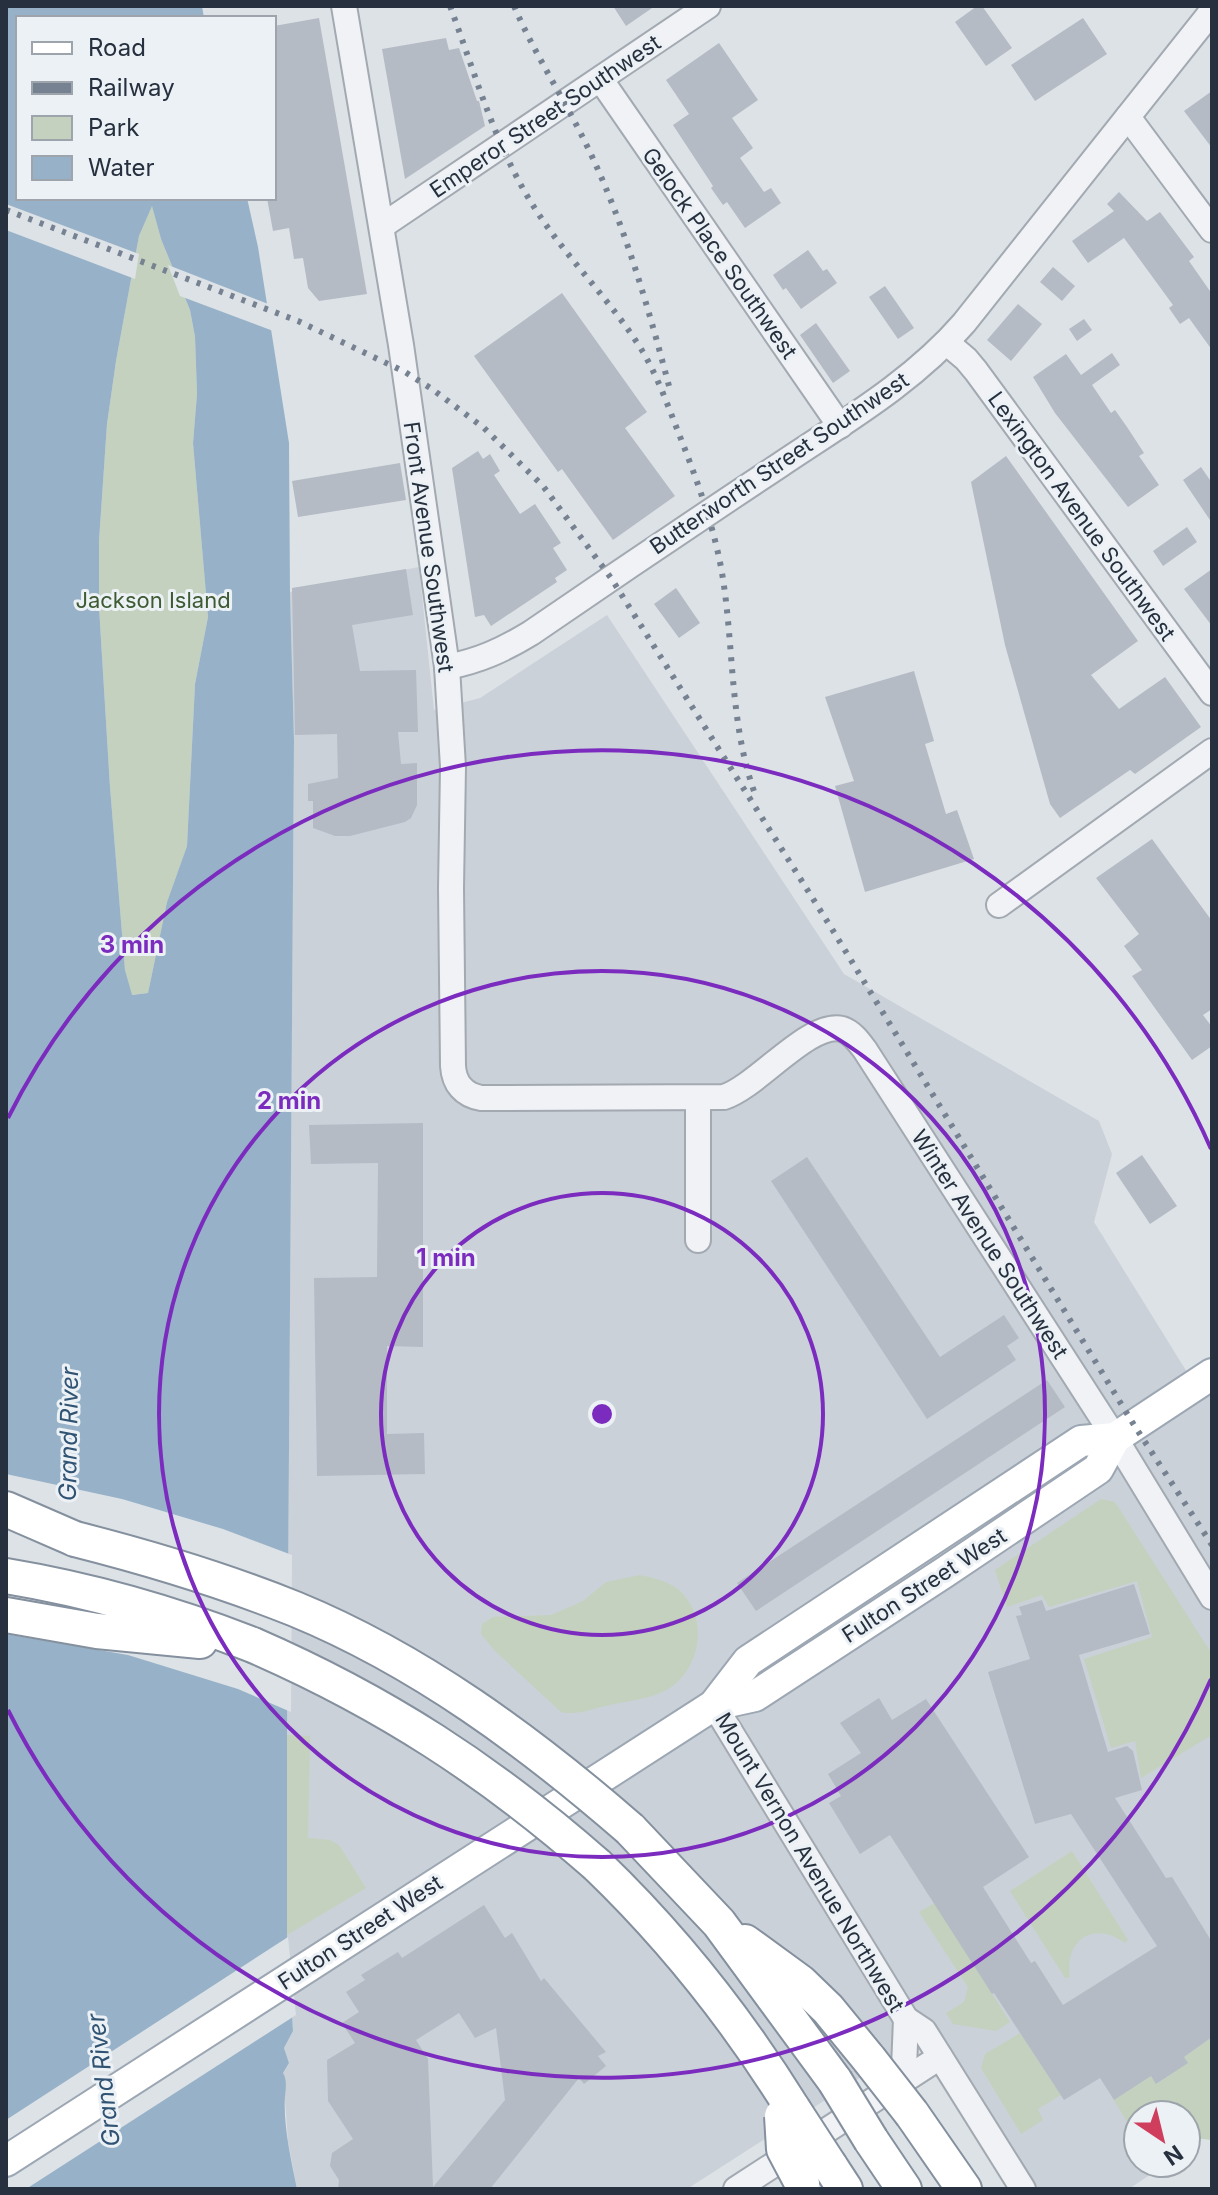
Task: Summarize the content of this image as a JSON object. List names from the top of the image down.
{
  "streets": {
    "main road": ["Fulton Street West"],
    "street": [
      "Emperor Street Southwest",
      "Gelock Place Southwest",
      "Butterworth Street Southwest",
      "Lexington Avenue Southwest",
      "Front Avenue Southwest",
      "Winter Avenue Southwest",
      "Mount Vernon Avenue Northwest"
    ]
  },
  "crossings": [
    ["Emperor Street Southwest", "Gelock Place Southwest"],
    ["Emperor Street Southwest", "Front Avenue Southwest"],
    ["Gelock Place Southwest", "Butterworth Street Southwest"],
    ["Butterworth Street Southwest", "Lexington Avenue Southwest"],
    ["Butterworth Street Southwest", "Front Avenue Southwest"],
    ["Front Avenue Southwest", "Winter Avenue Southwest"],
    ["Winter Avenue Southwest", "Fulton Street West"],
    ["Fulton Street West", "Mount Vernon Avenue Northwest"]
  ],
  "water": ["Grand River"],
  "parks": ["Jackson Island"],
  "legend": [
    "Road",
    "Railway",
    "Park",
    "Water"
  ],
  "north": "bottom right",
  "rings": ["3 min", "2 min", "1 min"]
}
